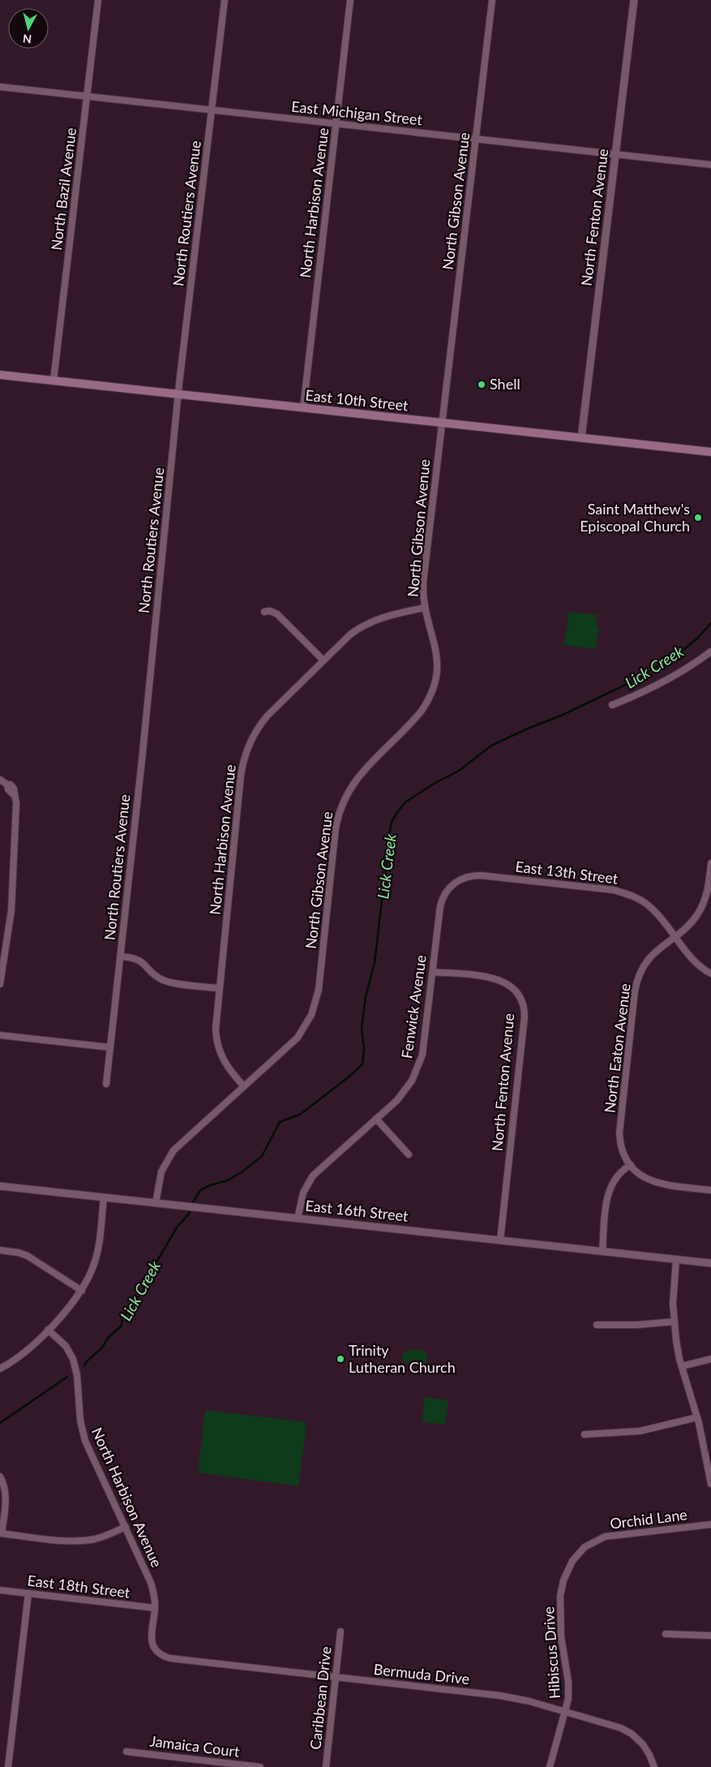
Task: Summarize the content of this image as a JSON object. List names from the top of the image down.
{
  "streets": {
    "main road": ["East 10th Street"],
    "street": [
      "East Michigan Street",
      "North Bazil Avenue",
      "North Gibson Avenue",
      "North Harbison Avenue",
      "North Routiers Avenue",
      "North Fenton Avenue",
      "East 13th Street",
      "Fenwick Avenue",
      "North Eaton Avenue",
      "East 16th Street",
      "Orchid Lane",
      "East 18th Street",
      "Hibiscus Drive",
      "Bermuda Drive",
      "Caribbean Drive",
      "Jamaica Court"
    ]
  },
  "crossings": [
    ["East Michigan Street", "North Bazil Avenue"],
    ["East Michigan Street", "North Gibson Avenue"],
    ["East Michigan Street", "North Harbison Avenue"],
    ["East Michigan Street", "North Routiers Avenue"],
    ["East Michigan Street", "North Fenton Avenue"],
    ["North Bazil Avenue", "East 10th Street"],
    ["North Gibson Avenue", "North Harbison Avenue"],
    ["North Gibson Avenue", "East 10th Street"],
    ["North Gibson Avenue", "East 16th Street"],
    ["North Harbison Avenue", "East 10th Street"],
    ["North Harbison Avenue", "East 18th Street"],
    ["North Harbison Avenue", "Bermuda Drive"],
    ["North Routiers Avenue", "East 10th Street"],
    ["North Fenton Avenue", "East 10th Street"],
    ["North Fenton Avenue", "Fenwick Avenue"],
    ["North Fenton Avenue", "East 16th Street"],
    ["East 13th Street", "Fenwick Avenue"],
    ["East 13th Street", "North Eaton Avenue"],
    ["Fenwick Avenue", "East 16th Street"],
    ["Orchid Lane", "Hibiscus Drive"],
    ["Hibiscus Drive", "Bermuda Drive"],
    ["Bermuda Drive", "Caribbean Drive"]
  ],
  "water": ["Lick Creek"],
  "places": ["Shell", "Saint Matthew's Episcopal Church", "Trinity Lutheran Church"],
  "north": "bottom"
}
